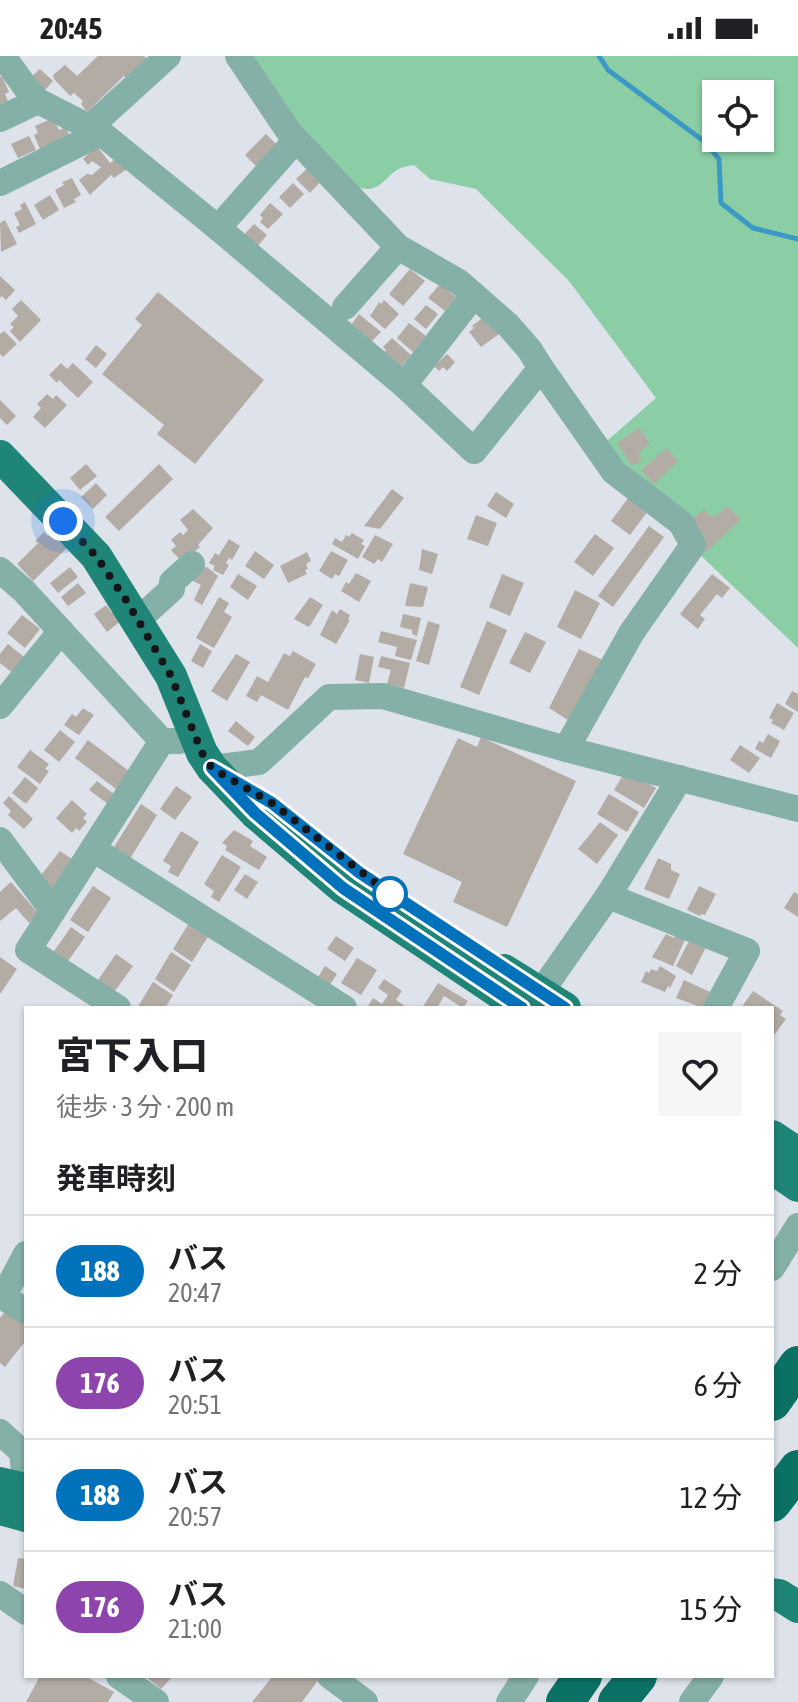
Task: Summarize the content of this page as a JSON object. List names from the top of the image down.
{
  "lines": ["bus line 188"],
  "page": {
    "status": "20:45",
    "heading": [
      ["宮下入口", "徒歩 · 3 分 · 200 m"],
      "発車時刻"
    ],
    "list": [
      {
        "mark": "188",
        "name": "バス",
        "note": "20:47",
        "value": "2 分"
      },
      {
        "mark": "176",
        "name": "バス",
        "note": "20:51",
        "value": "6 分"
      },
      {
        "mark": "188",
        "name": "バス",
        "note": "20:57",
        "value": "12 分"
      },
      {
        "mark": "176",
        "name": "バス",
        "note": "21:00",
        "value": "15 分"
      }
    ]
  }
}
